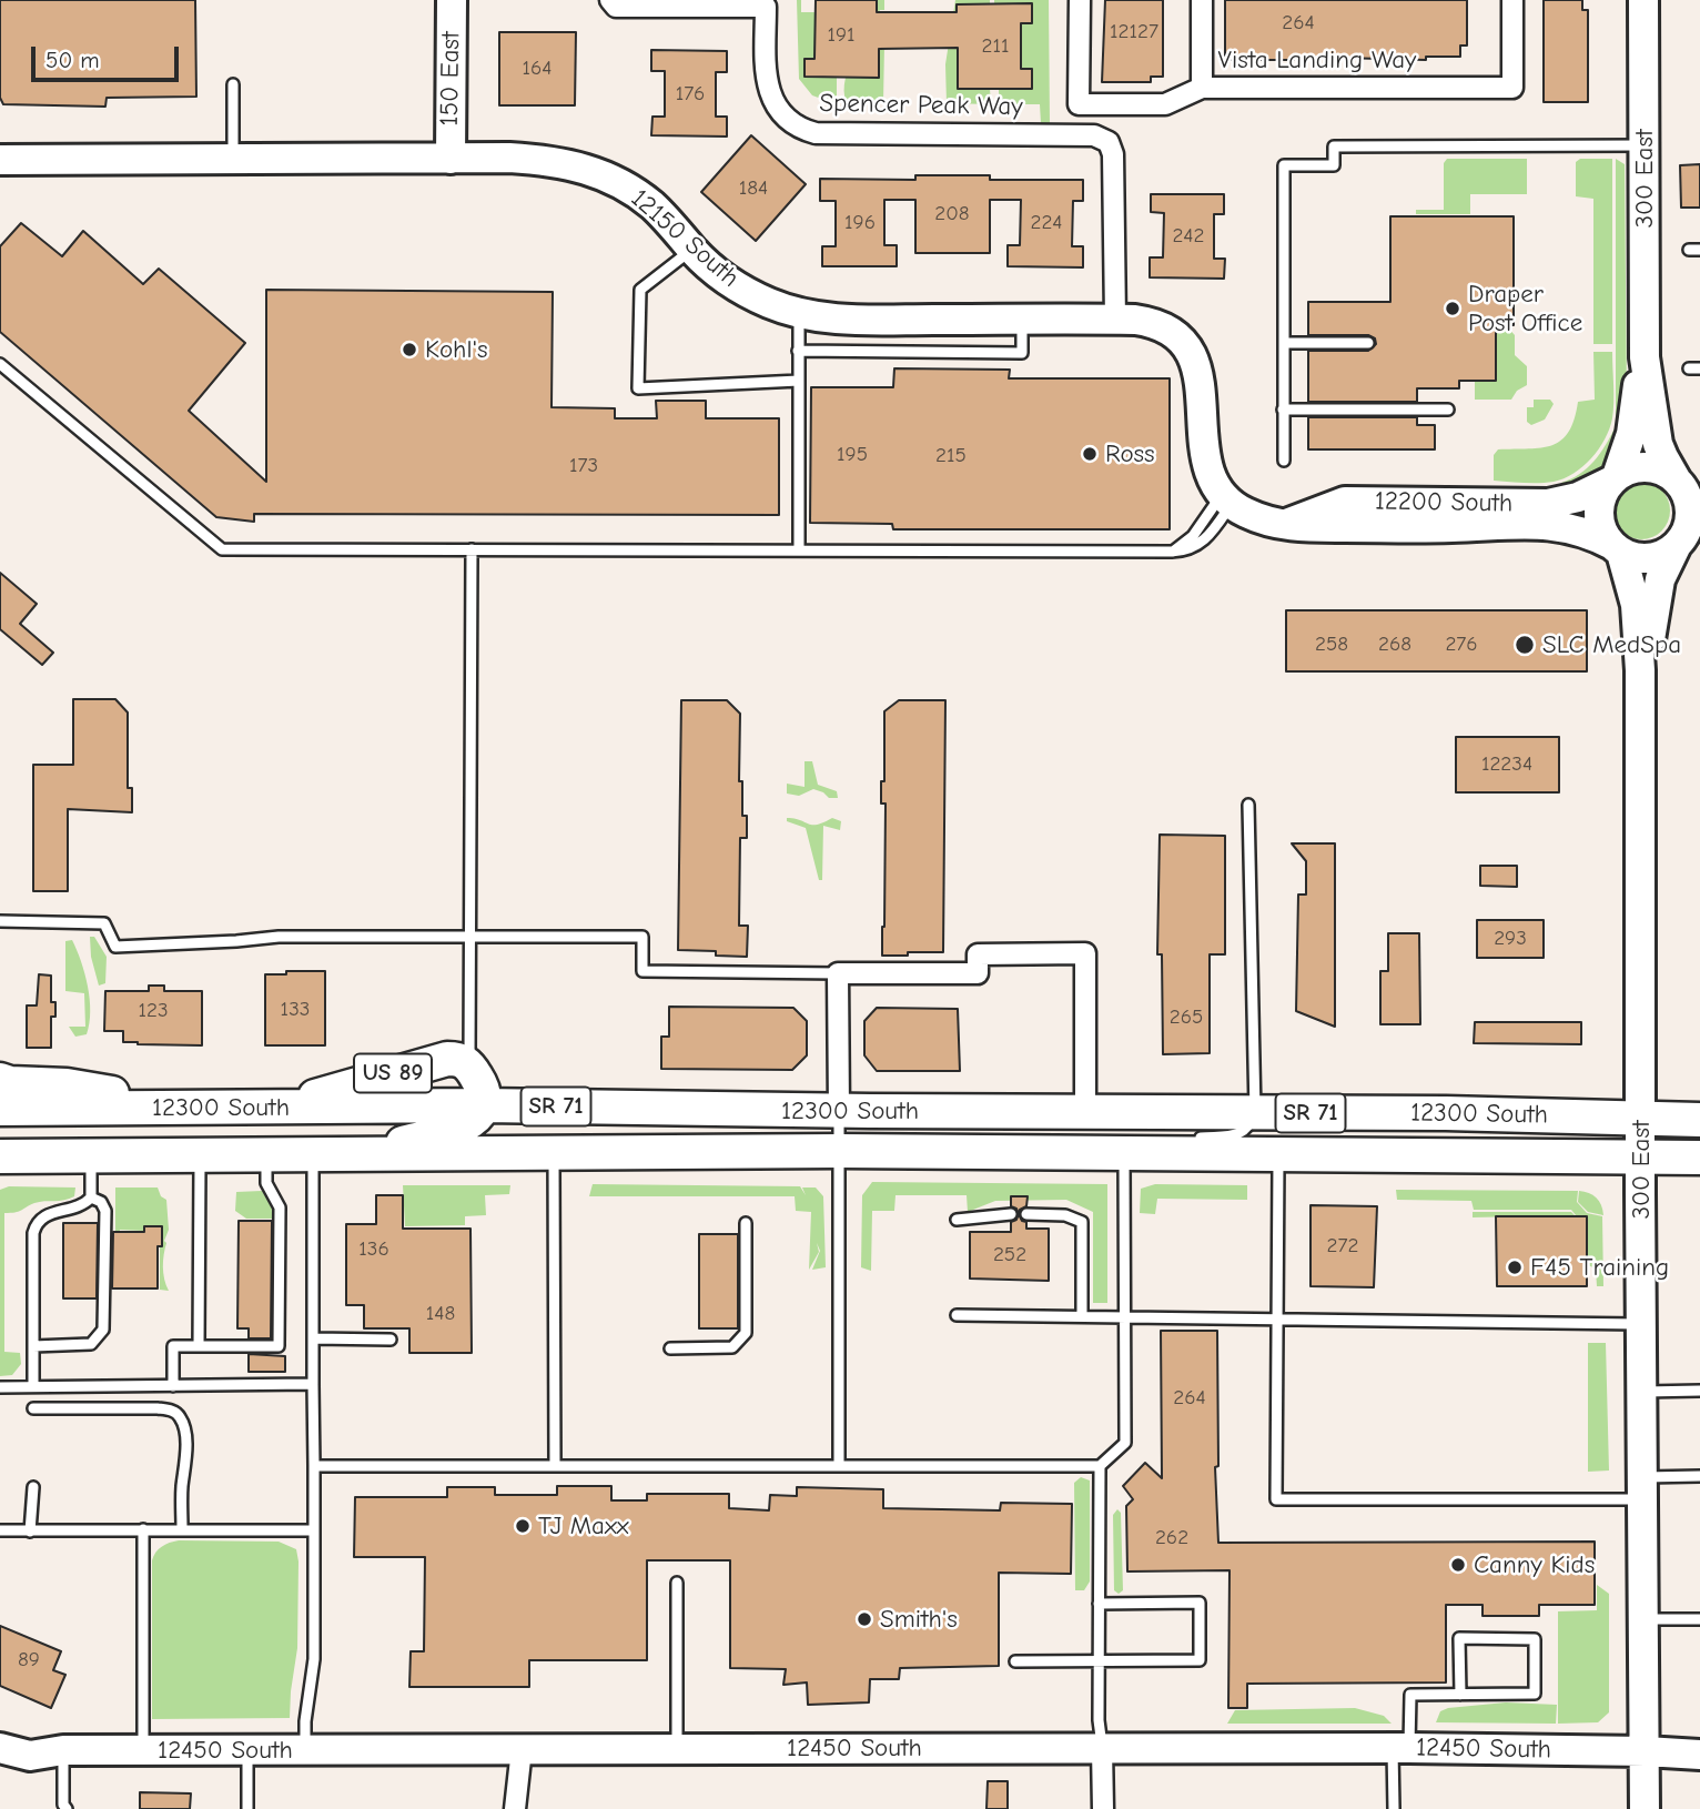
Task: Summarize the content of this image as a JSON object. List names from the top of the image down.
{
  "streets": {
    "main road": ["US 89", "SR 71", "12300 South"],
    "street": [
      "Vista Landing Way",
      "150 East",
      "Spencer Peak Way",
      "300 East",
      "12150 South",
      "12200 South",
      "12450 South"
    ]
  },
  "crossings": [
    ["150 East", "12150 South"],
    ["Spencer Peak Way", "12150 South"],
    ["300 East", "12200 South"],
    ["300 East", "12300 South"],
    ["300 East", "12450 South"],
    ["12150 South", "12200 South"],
    ["US 89", "12300 South"]
  ],
  "places": [
    "Draper Post Office",
    "Kohl's",
    "Ross",
    "SLC MedSpa",
    "F45 Training",
    "TJ Maxx",
    "Canny Kids",
    "Smith's"
  ],
  "house_numbers": [
    "264",
    "12127",
    "191",
    "211",
    "164",
    "176",
    "184",
    "208",
    "196",
    "224",
    "242",
    "195",
    "215",
    "173",
    "258",
    "268",
    "276",
    "12234",
    "293",
    "133",
    "123",
    "265",
    "272",
    "136",
    "252",
    "148",
    "264",
    "262",
    "89"
  ],
  "scale_bar": "50 m"
}
